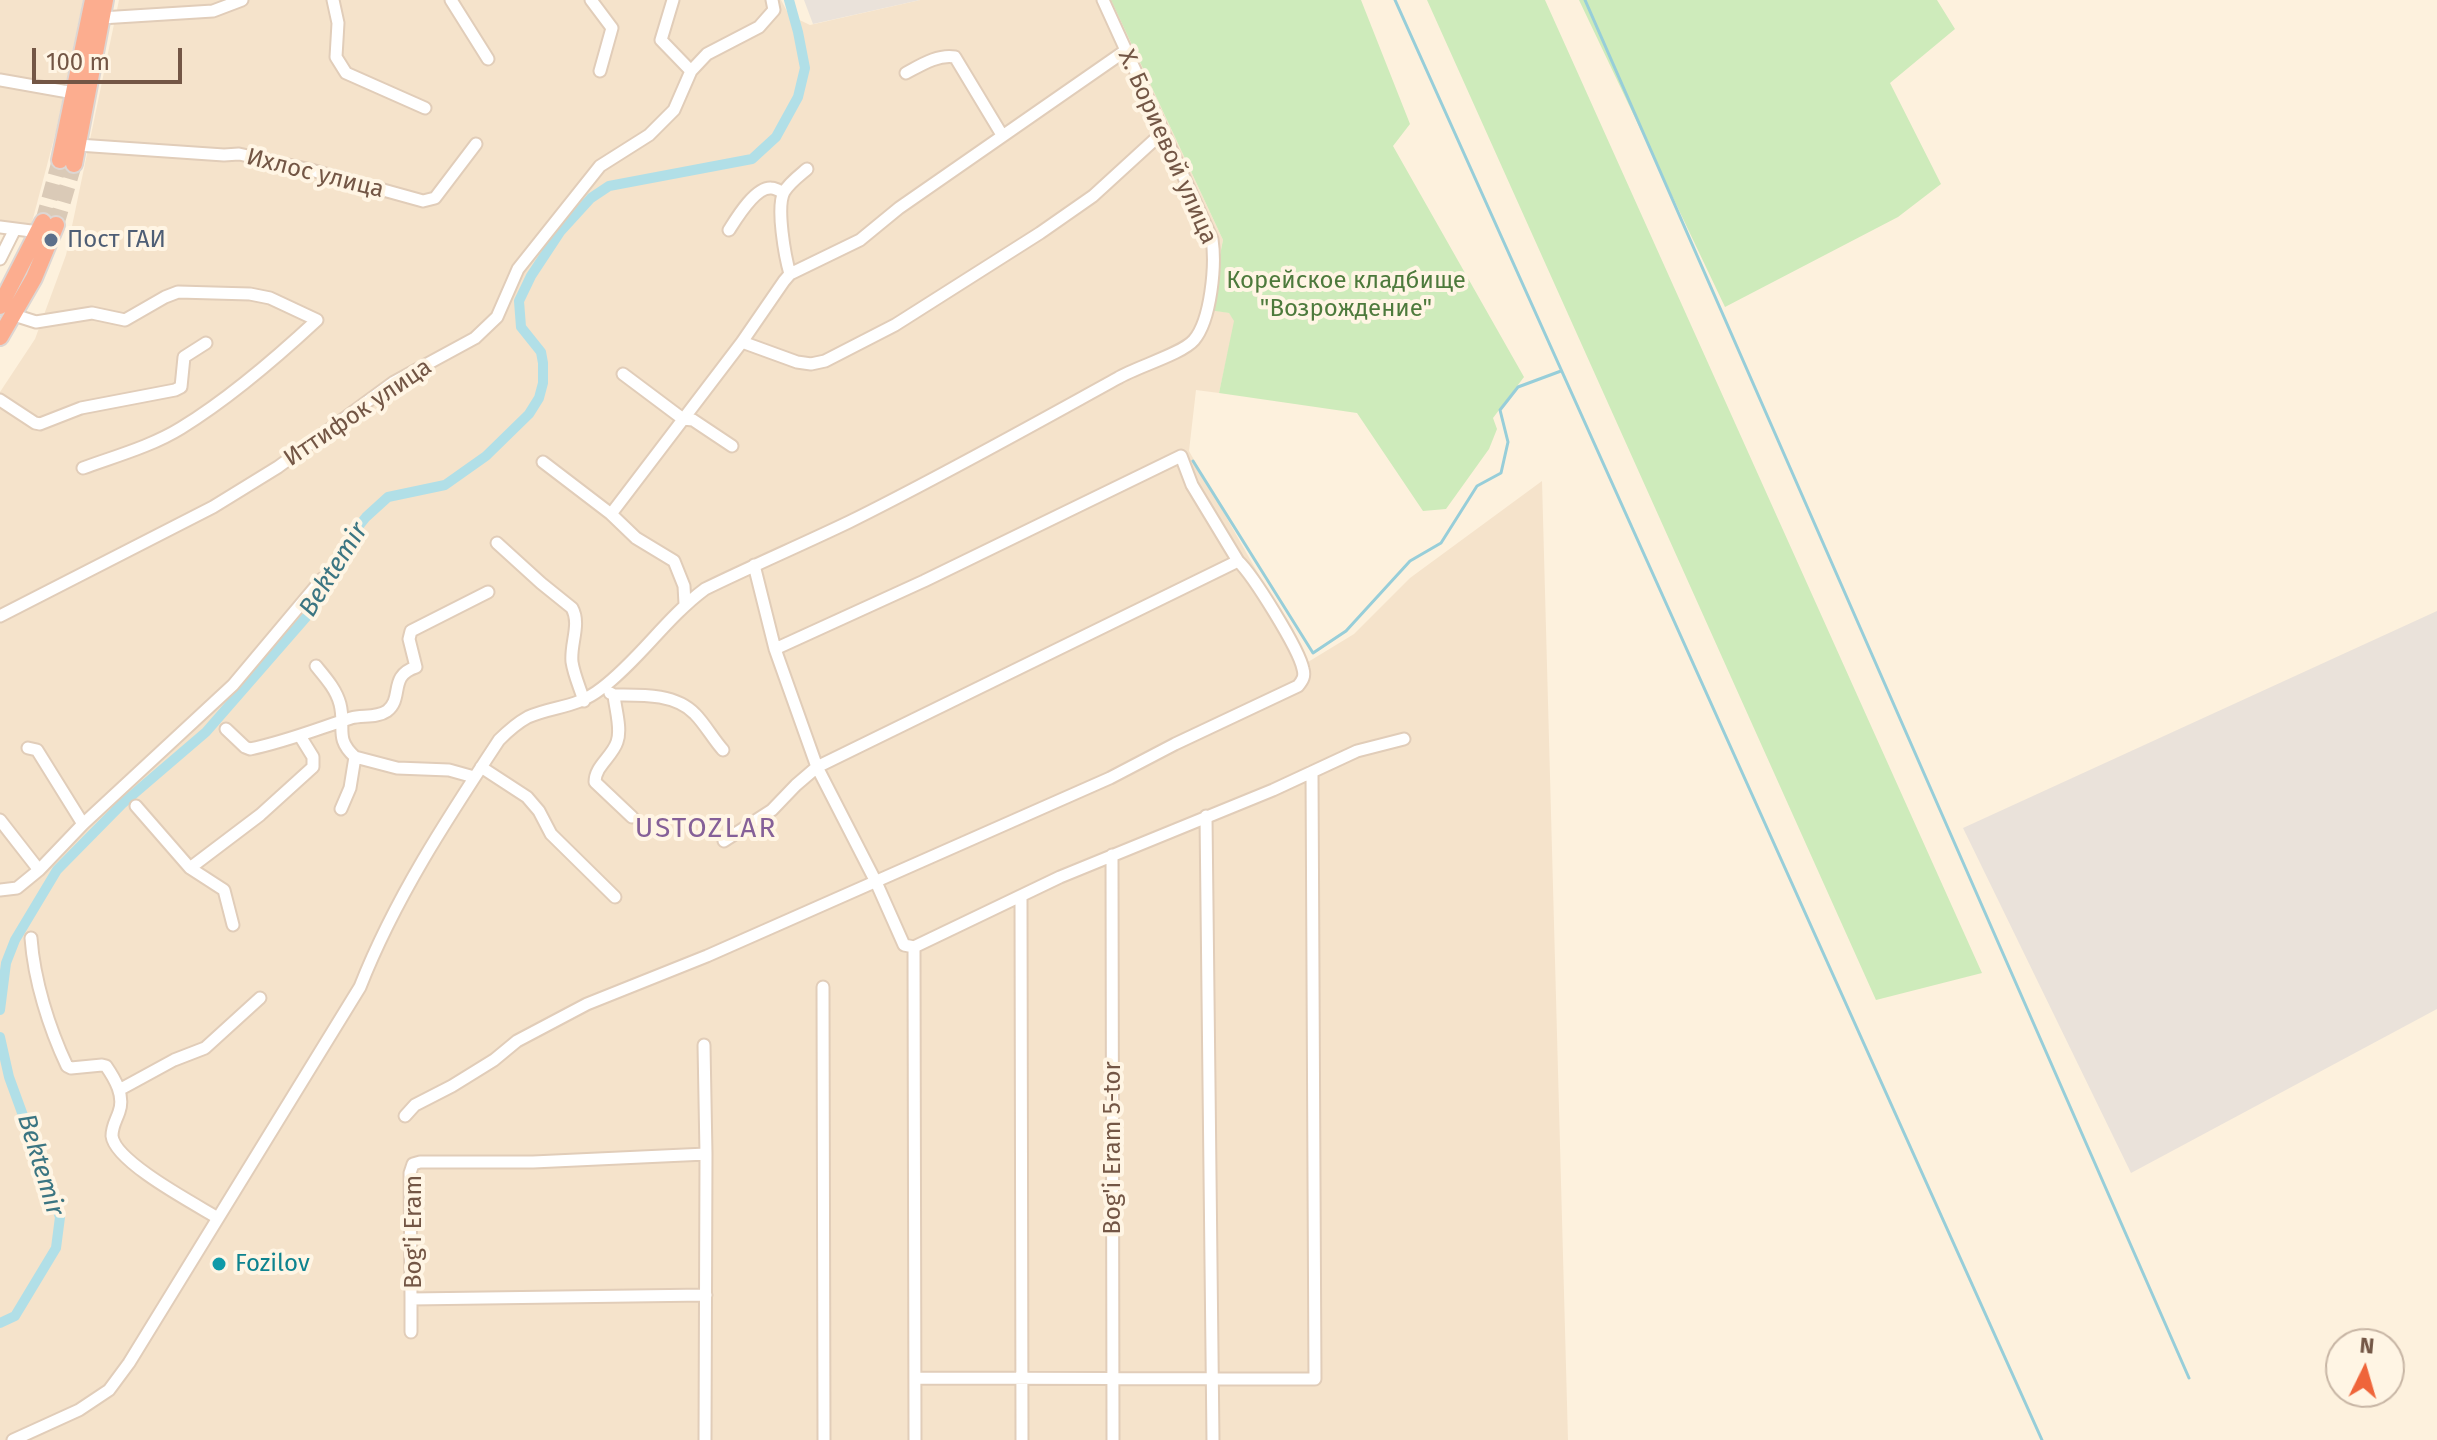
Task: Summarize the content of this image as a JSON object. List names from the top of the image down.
{
  "streets": {
    "street": [
      "Х. Бориевой улица",
      "Ихлос улица",
      "Иттифок улица",
      "Bog'i Eram 5-tor",
      "Bog'i Eram"
    ]
  },
  "districts": ["USTOZLAR"],
  "water": ["Bektemir"],
  "parks": ["Корейское кладбище \"Возрождение\""],
  "places": ["Пост ГАИ", "Fozilov"],
  "scale_bar": "100 m",
  "north": "top"
}
